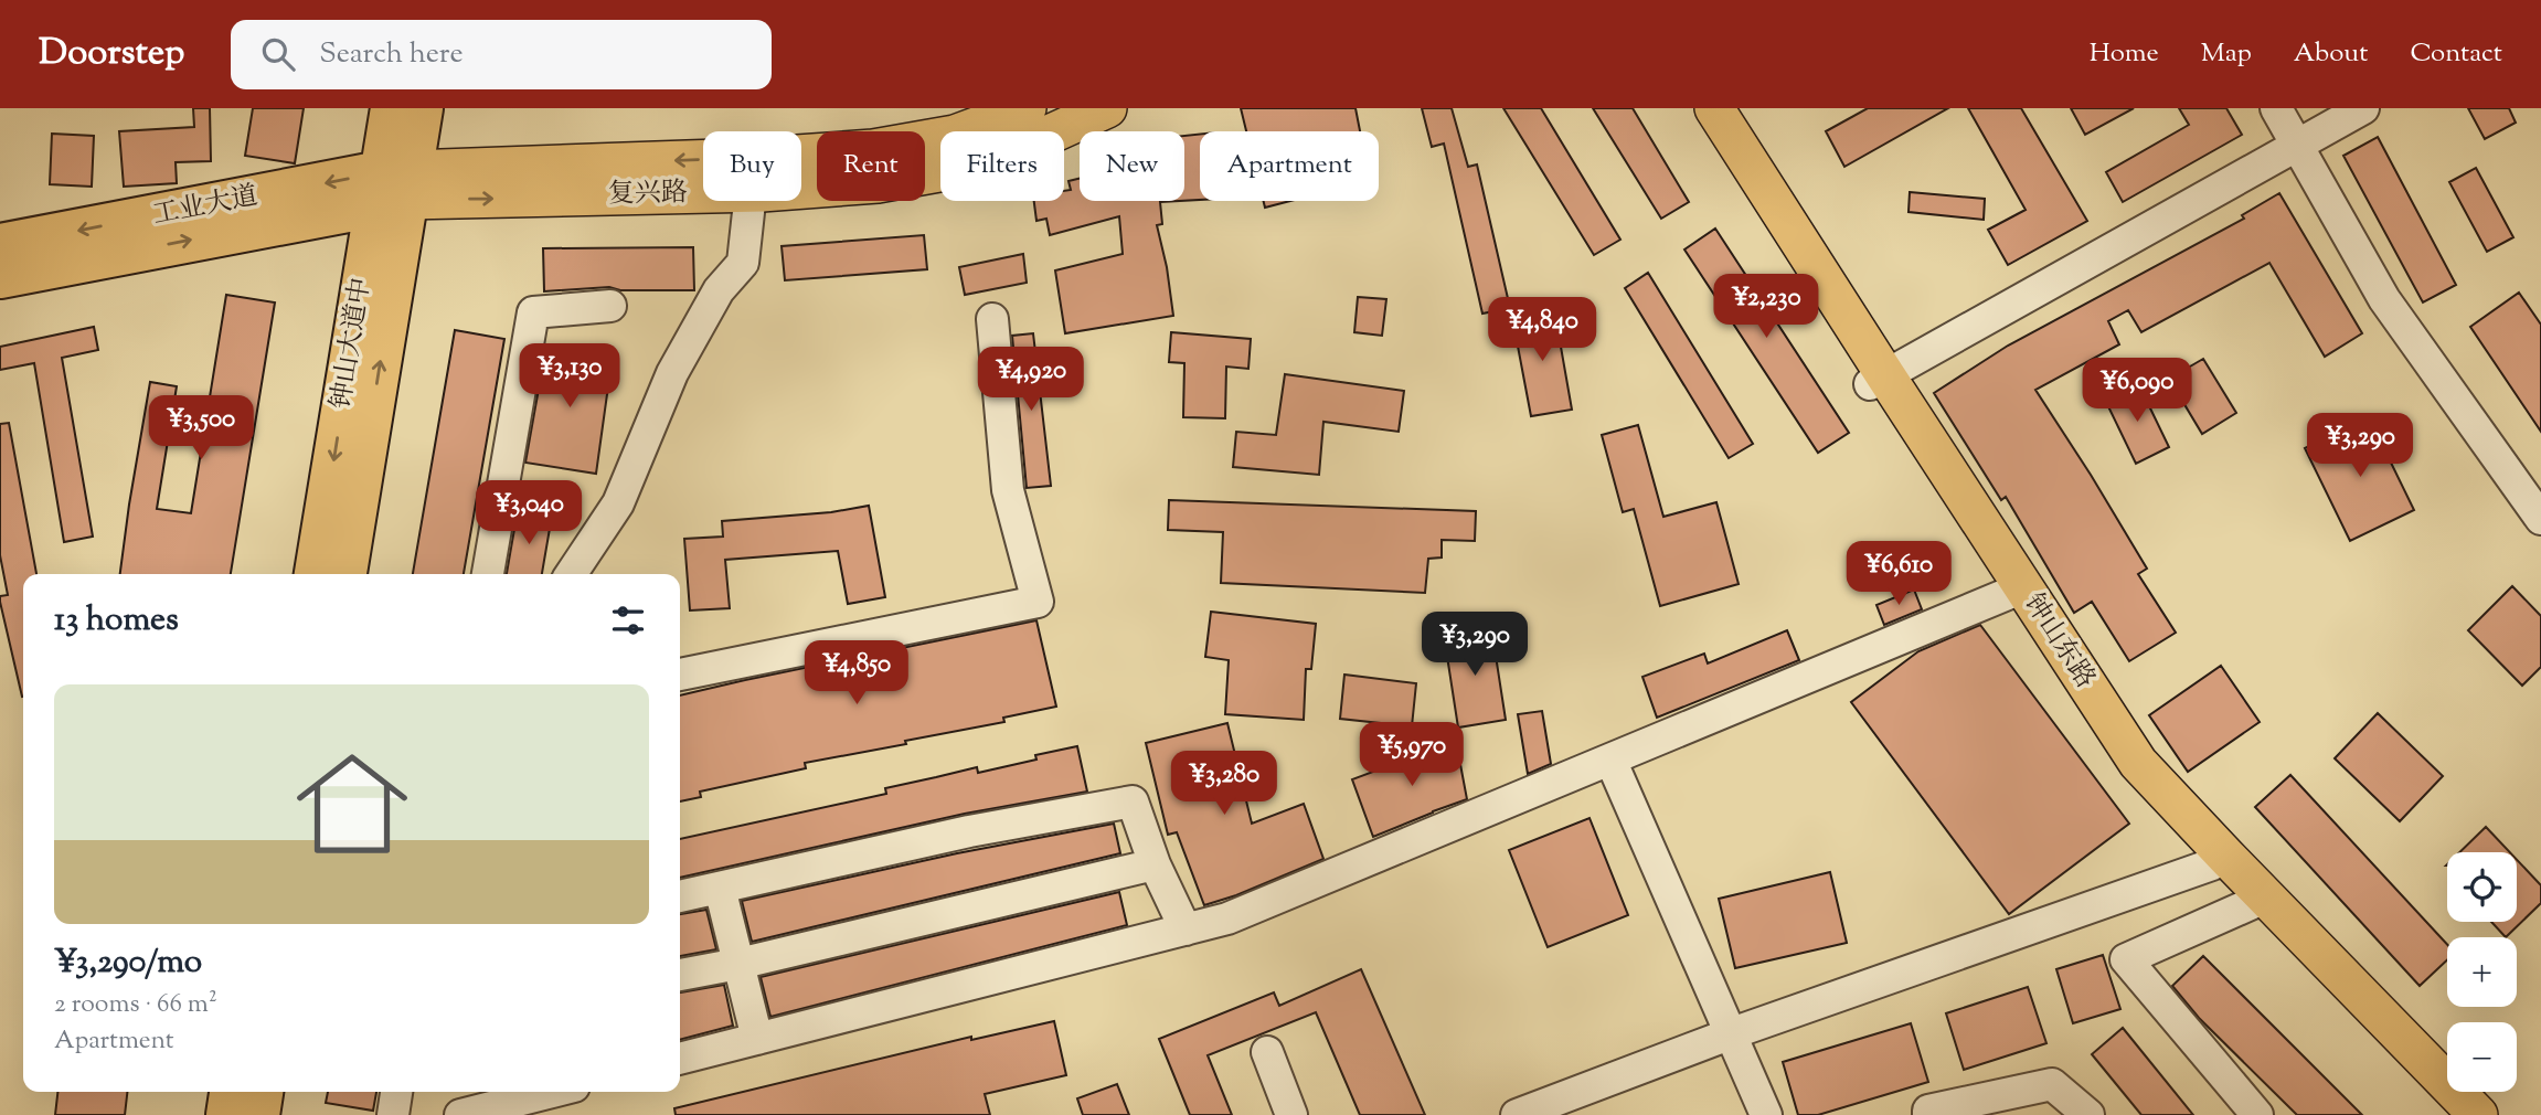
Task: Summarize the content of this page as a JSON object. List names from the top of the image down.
{
  "streets": {
    "highway": ["工业大道", "钟山大道中"],
    "main road": ["复兴路", "钟山东路"]
  },
  "crossings": [
    ["复兴路", "工业大道"],
    ["复兴路", "钟山大道中"],
    ["工业大道", "钟山大道中"]
  ],
  "page": {
    "header": "Doorstep",
    "search": "Search here",
    "nav": [
      "Home",
      "Map",
      "About",
      "Contact"
    ],
    "chip": [
      "Buy",
      "Rent",
      "Filters",
      "New",
      "Apartment"
    ],
    "price": [
      "¥2,230",
      "¥4,840",
      "¥3,130",
      "¥4,920",
      "¥6,090",
      "¥3,500",
      "¥3,290",
      "¥3,040",
      "¥6,610",
      "¥3,290",
      "¥4,850",
      "¥5,970",
      "¥3,280"
    ],
    "heading": "13 homes",
    "list": [
      {
        "name": "¥3,290/mo",
        "note": "2 rooms · 66 m² · Apartment"
      }
    ],
    "map_buttons": ["+", "−"]
  }
}
